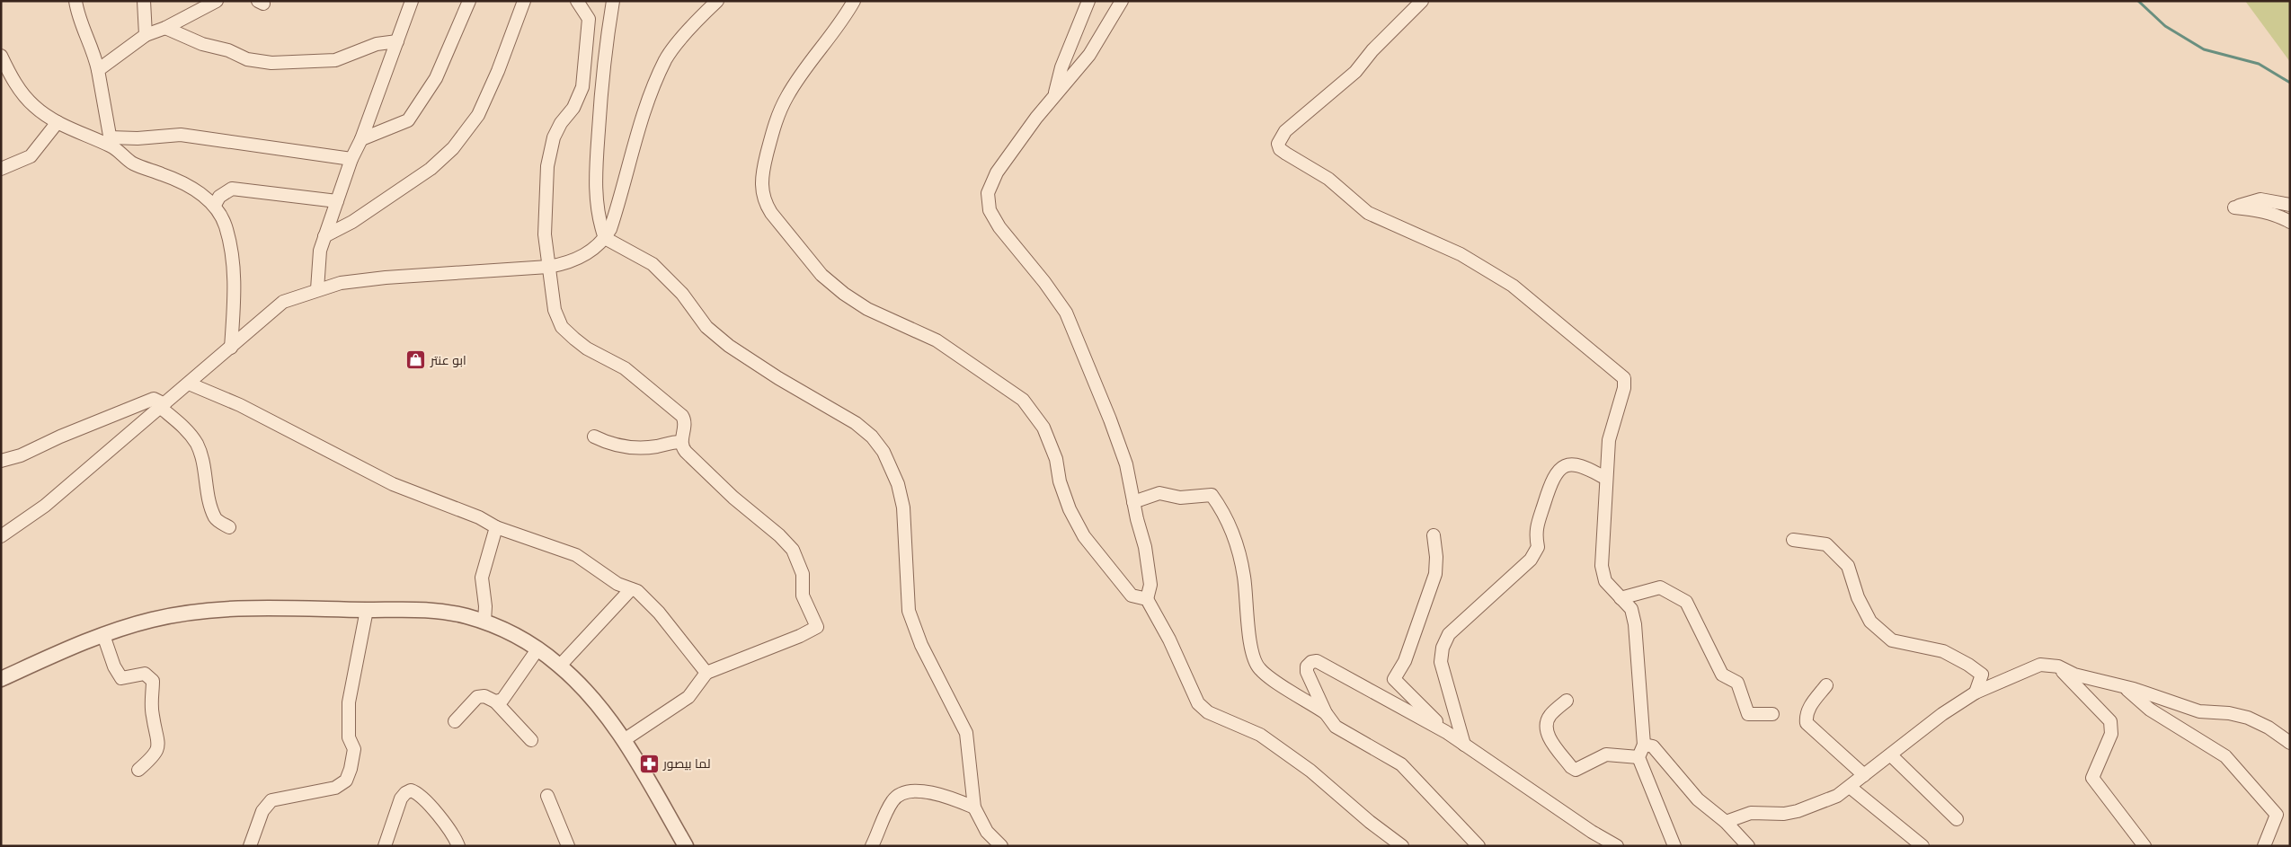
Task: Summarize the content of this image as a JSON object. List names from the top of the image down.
{
  "places": {
    "shop": ["ابو عنتر"],
    "pharmacy": ["لما بيصور"]
  }
}
